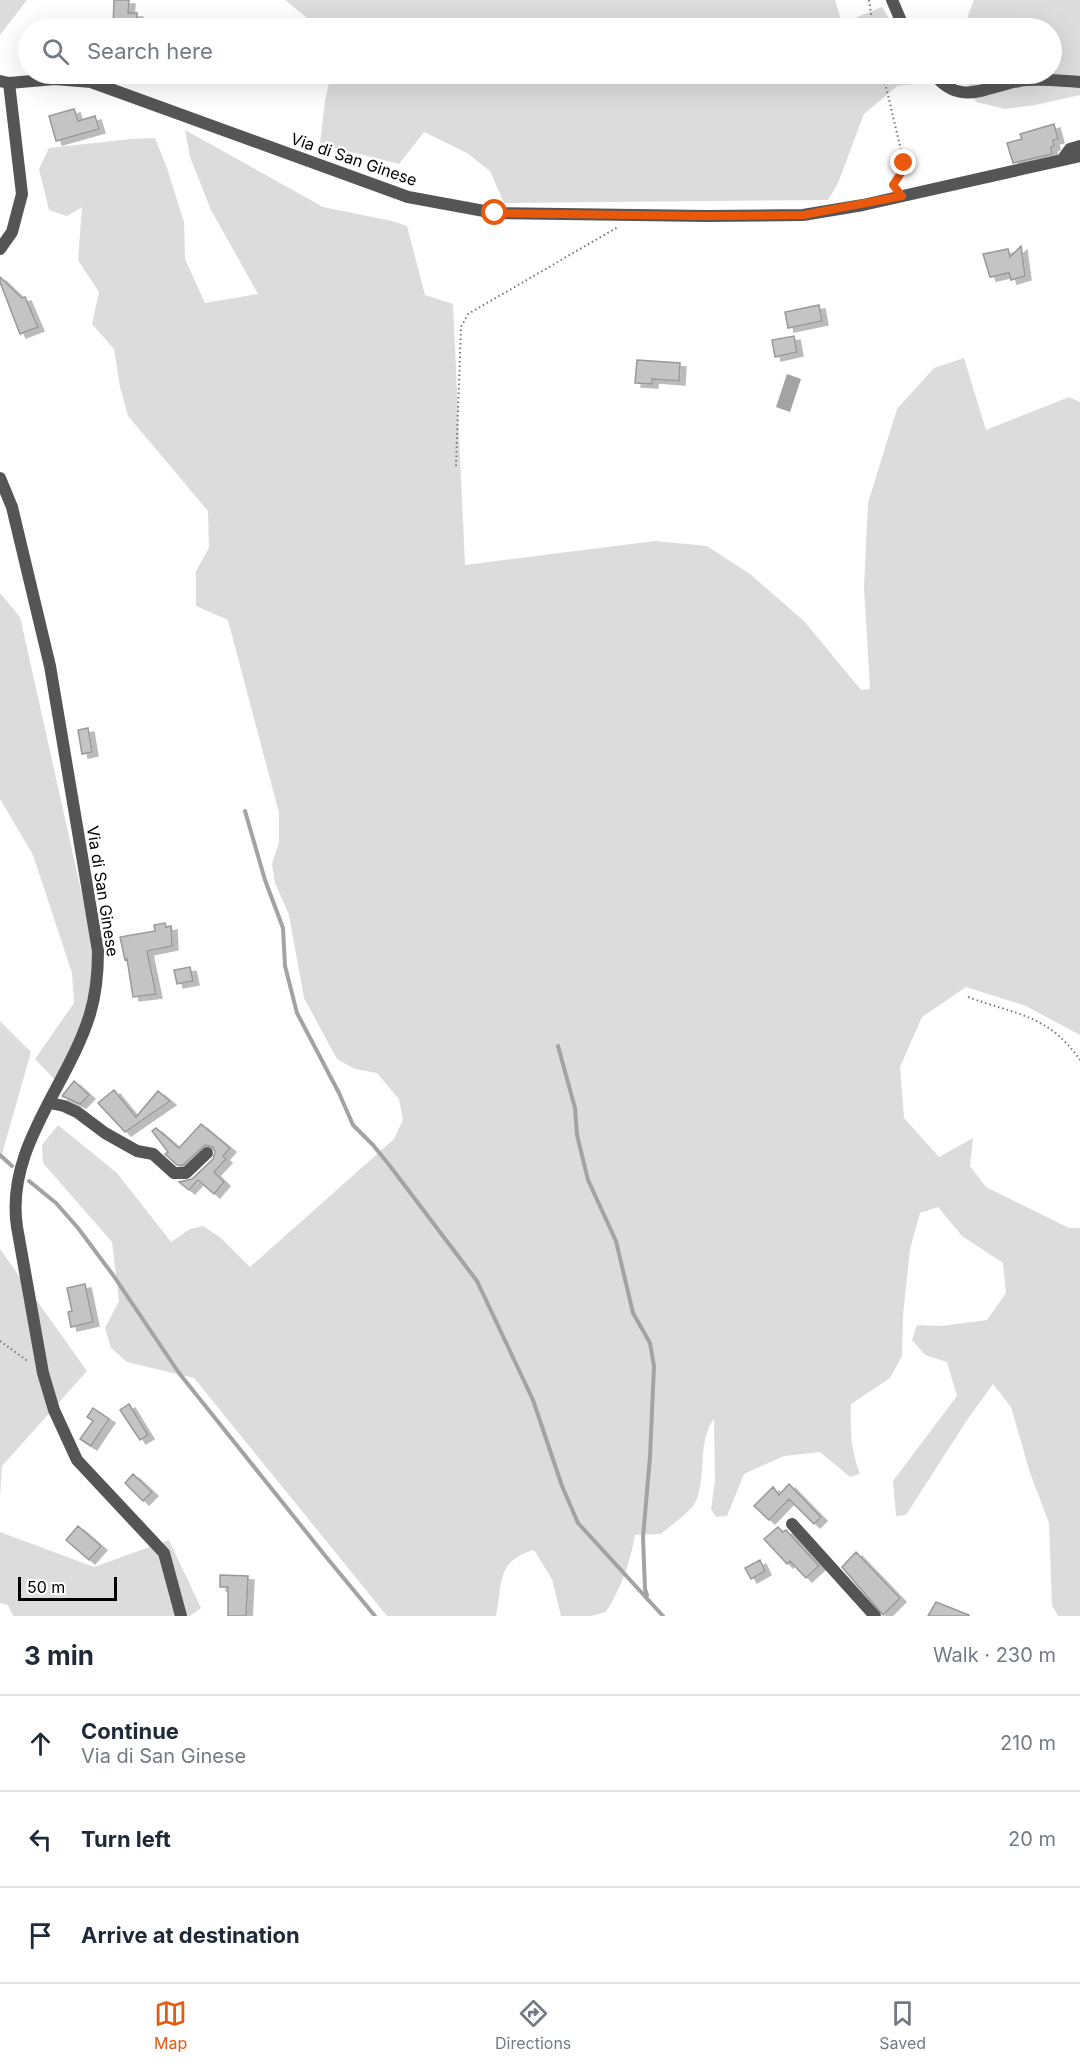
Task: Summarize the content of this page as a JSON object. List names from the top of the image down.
{
  "streets": {
    "street": ["Via di San Ginese"]
  },
  "scale_bar": "50 m",
  "page": {
    "search": "Search here",
    "scale": "50 m",
    "heading": ["3 min", "Walk · 230 m"],
    "list": [
      ["Continue", "Via di San Ginese", "210 m"],
      ["Turn left", "20 m"],
      "Arrive at destination"
    ],
    "nav": ["Map", "Directions", "Saved"]
  }
}
